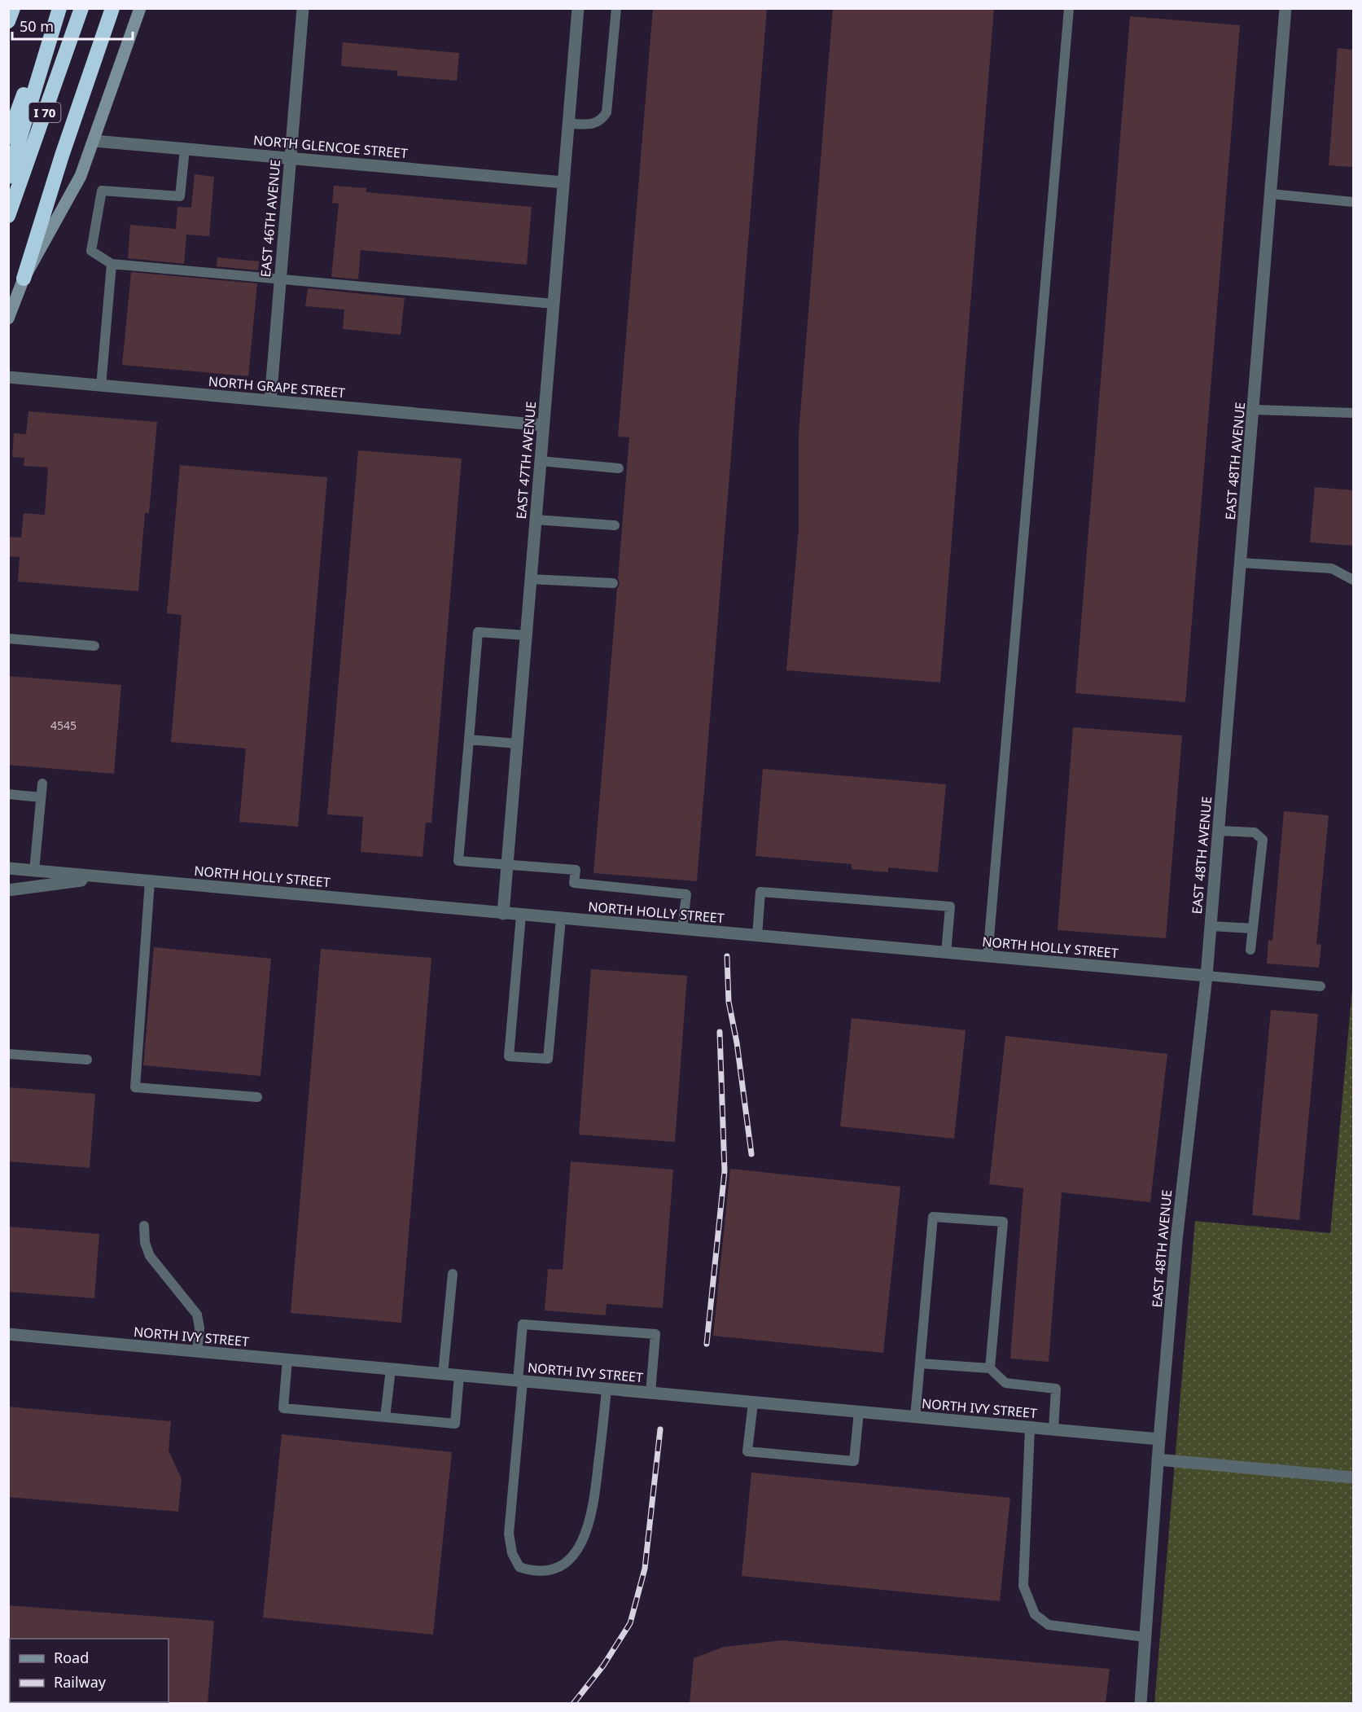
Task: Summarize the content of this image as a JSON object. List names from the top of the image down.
{
  "streets": {
    "highway": ["I 70"],
    "street": [
      "NORTH GLENCOE STREET",
      "EAST 46TH AVENUE",
      "NORTH GRAPE STREET",
      "EAST 47TH AVENUE",
      "EAST 48TH AVENUE",
      "NORTH HOLLY STREET",
      "NORTH IVY STREET"
    ]
  },
  "crossings": [
    ["NORTH GLENCOE STREET", "EAST 46TH AVENUE"],
    ["NORTH GLENCOE STREET", "EAST 47TH AVENUE"],
    ["EAST 46TH AVENUE", "NORTH GRAPE STREET"],
    ["NORTH GRAPE STREET", "EAST 47TH AVENUE"],
    ["EAST 47TH AVENUE", "NORTH HOLLY STREET"],
    ["EAST 48TH AVENUE", "NORTH HOLLY STREET"],
    ["EAST 48TH AVENUE", "NORTH IVY STREET"]
  ],
  "house_numbers": ["4545"],
  "legend": ["Road", "Railway"],
  "scale_bar": "50 m"
}
